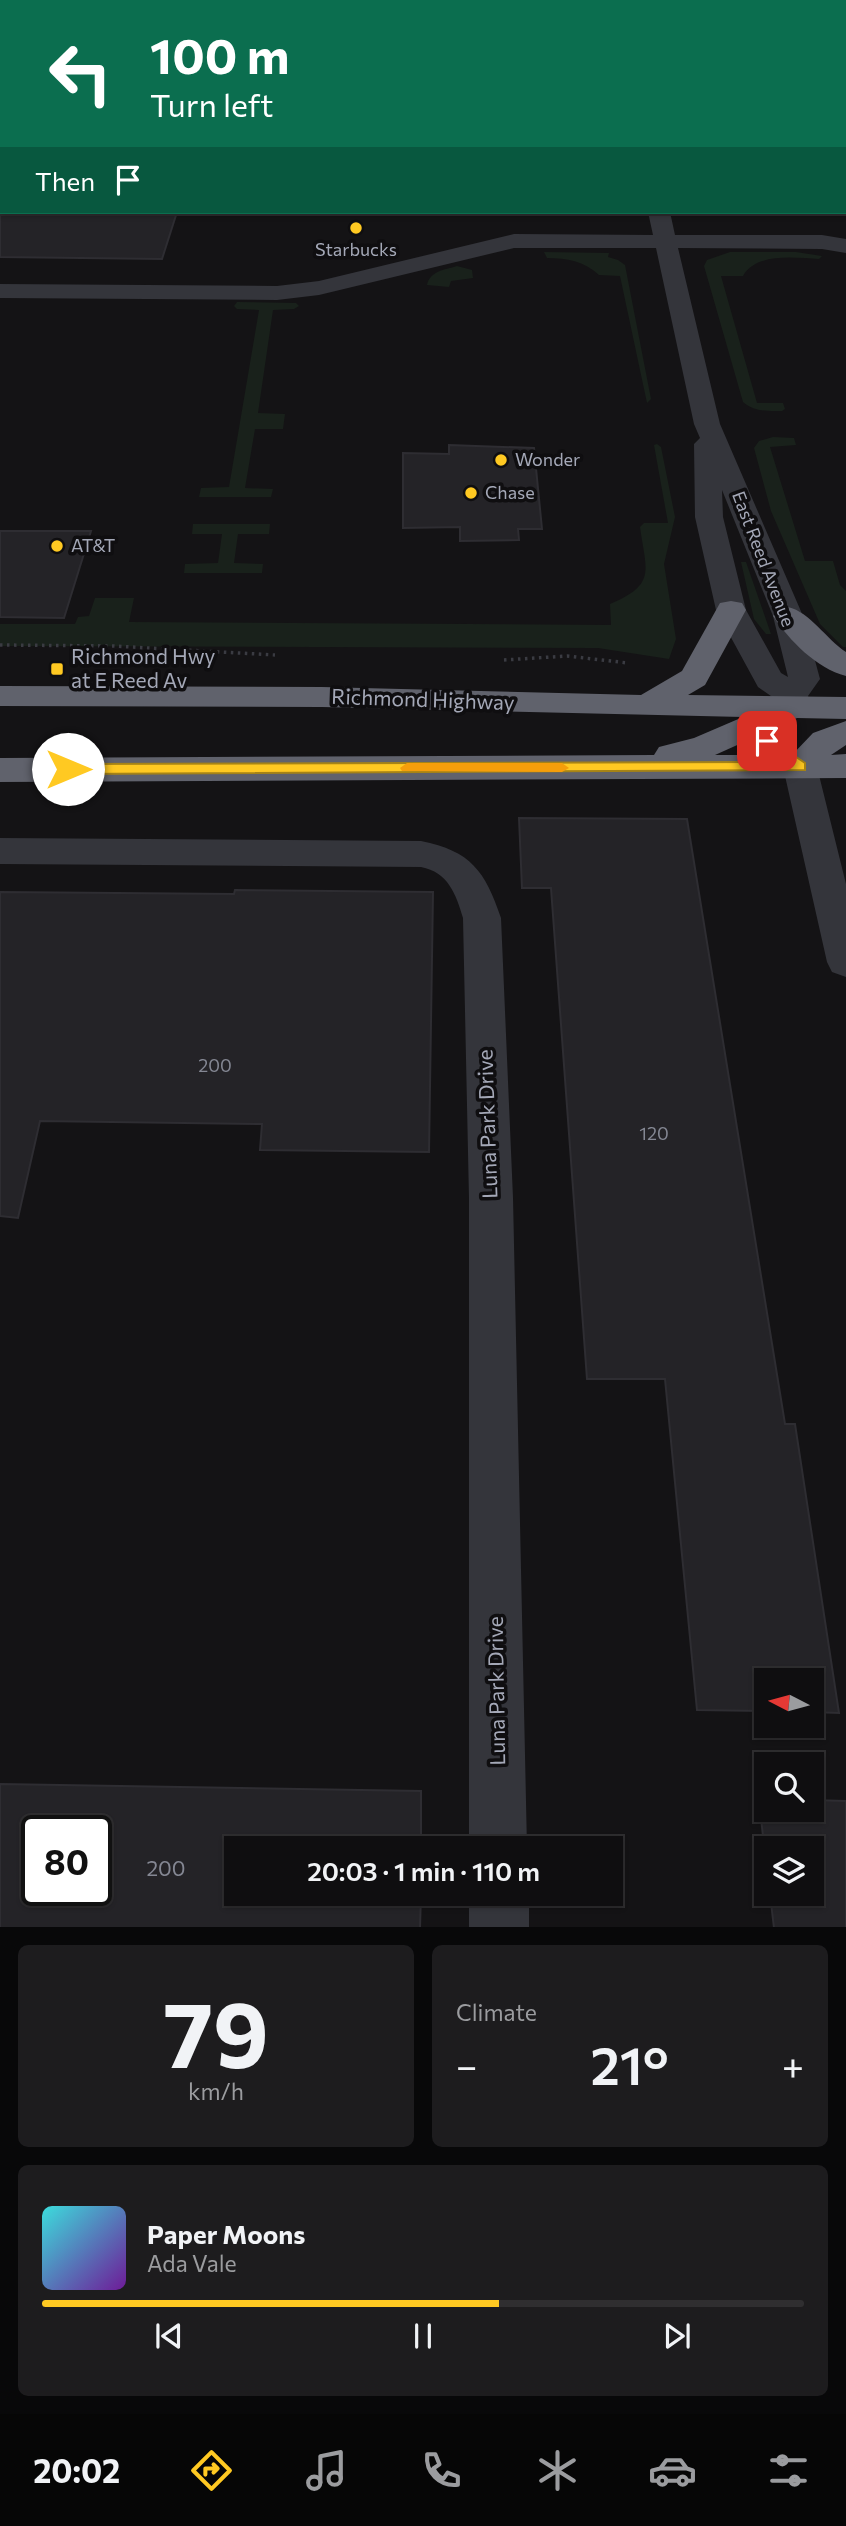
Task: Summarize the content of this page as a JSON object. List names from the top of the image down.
{
  "streets": {
    "highway": ["Richmond Highway"],
    "street": ["East Reed Avenue", "Luna Park Drive"]
  },
  "crossings": [
    ["East Reed Avenue", "Richmond Highway"]
  ],
  "places": {
    "other": [
      "Starbucks",
      "Wonder",
      "Chase",
      "AT&T"
    ],
    "transit": ["Richmond Hwy at E Reed Av"]
  },
  "house_numbers": ["200", "120", "200"],
  "north": "left",
  "page": {
    "turn": ["100 m", "Turn left"],
    "then": "Then",
    "limit": "80",
    "trip": "20:03 · 1 min · 110 m",
    "tile": [
      ["79", "km/h"],
      "Climate"
    ],
    "heat": ["−", "21°", "+"],
    "song": ["Paper Moons", "Ada Vale"],
    "tabs": "20:02"
  }
}
